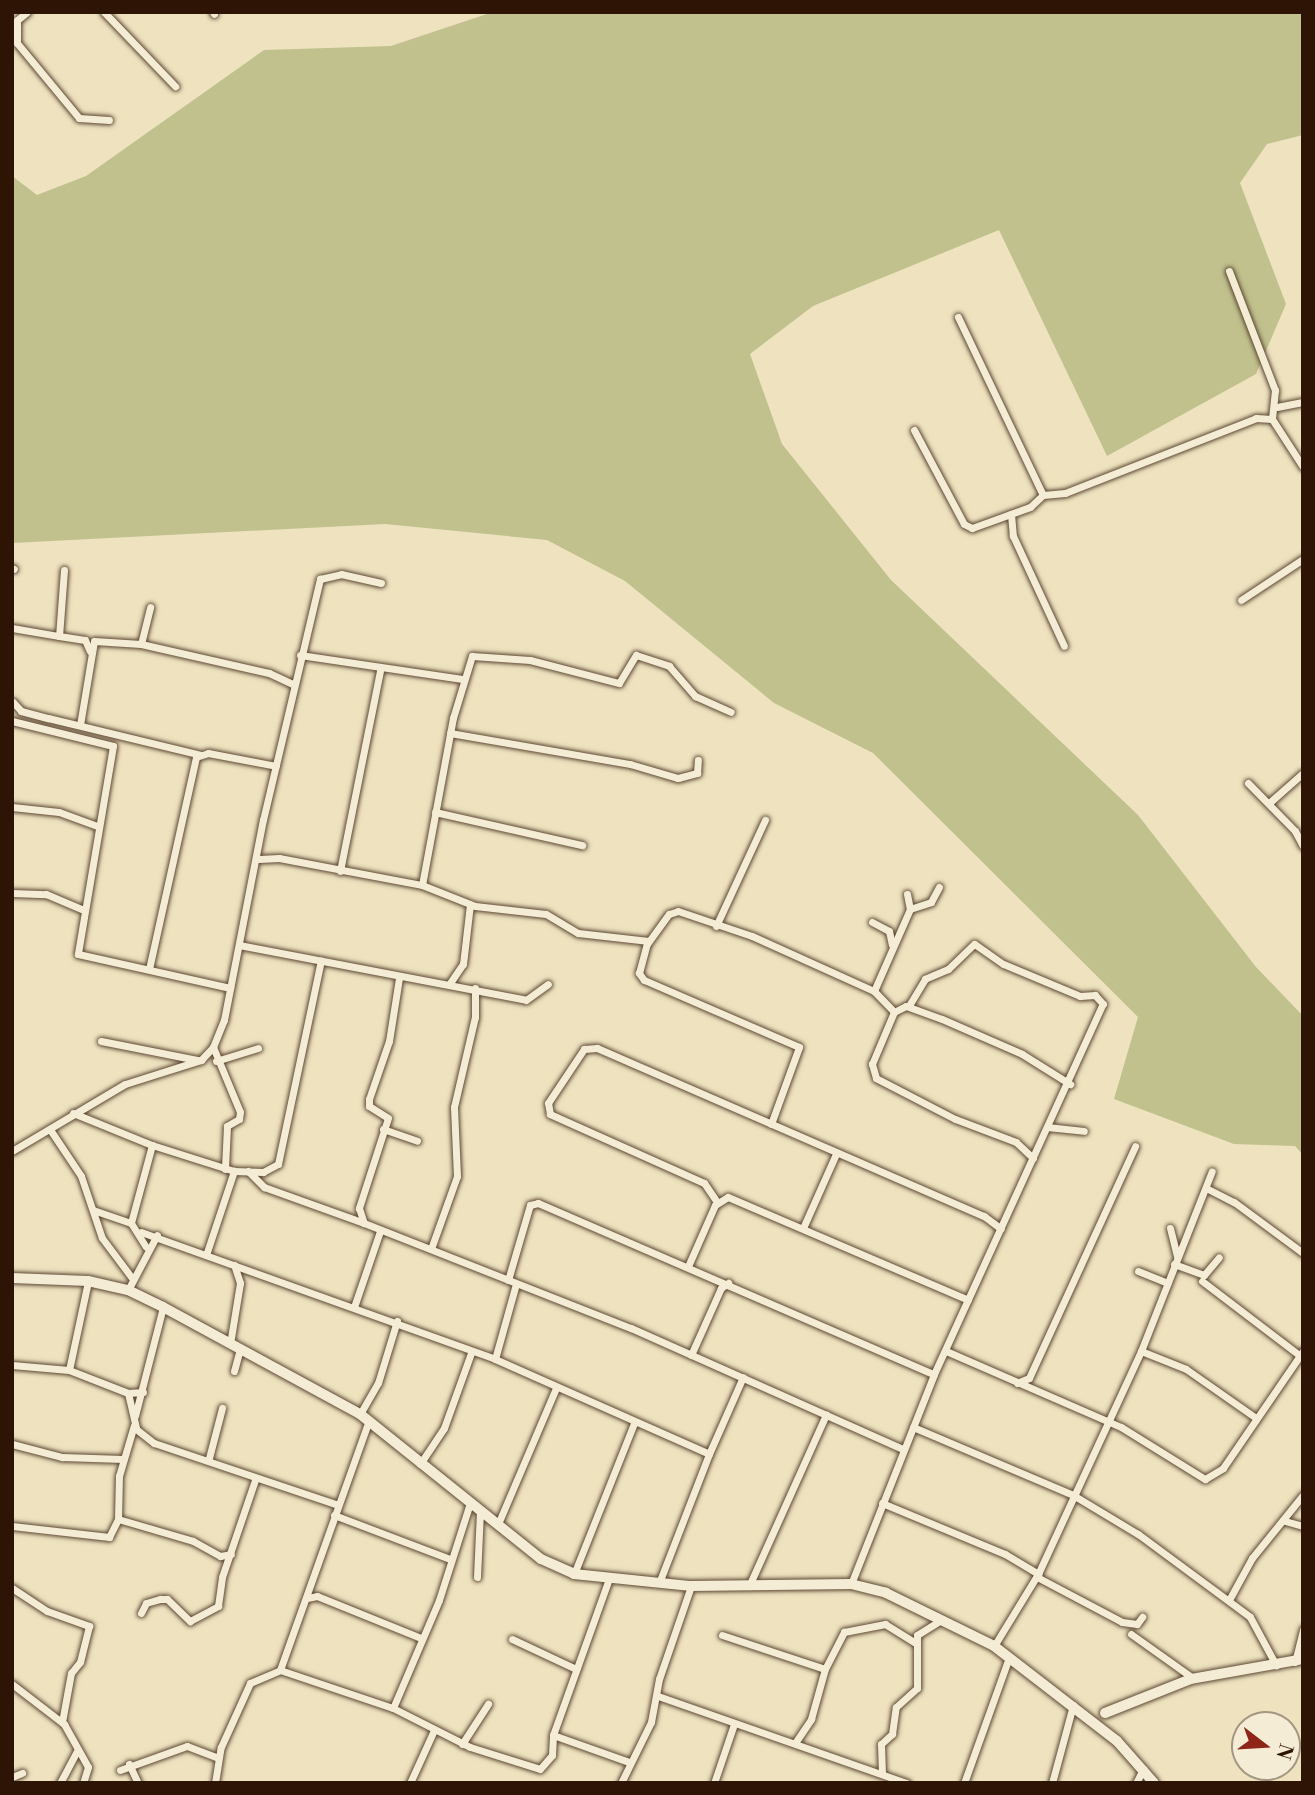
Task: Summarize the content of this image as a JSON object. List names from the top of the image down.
{
  "north": "right"
}
